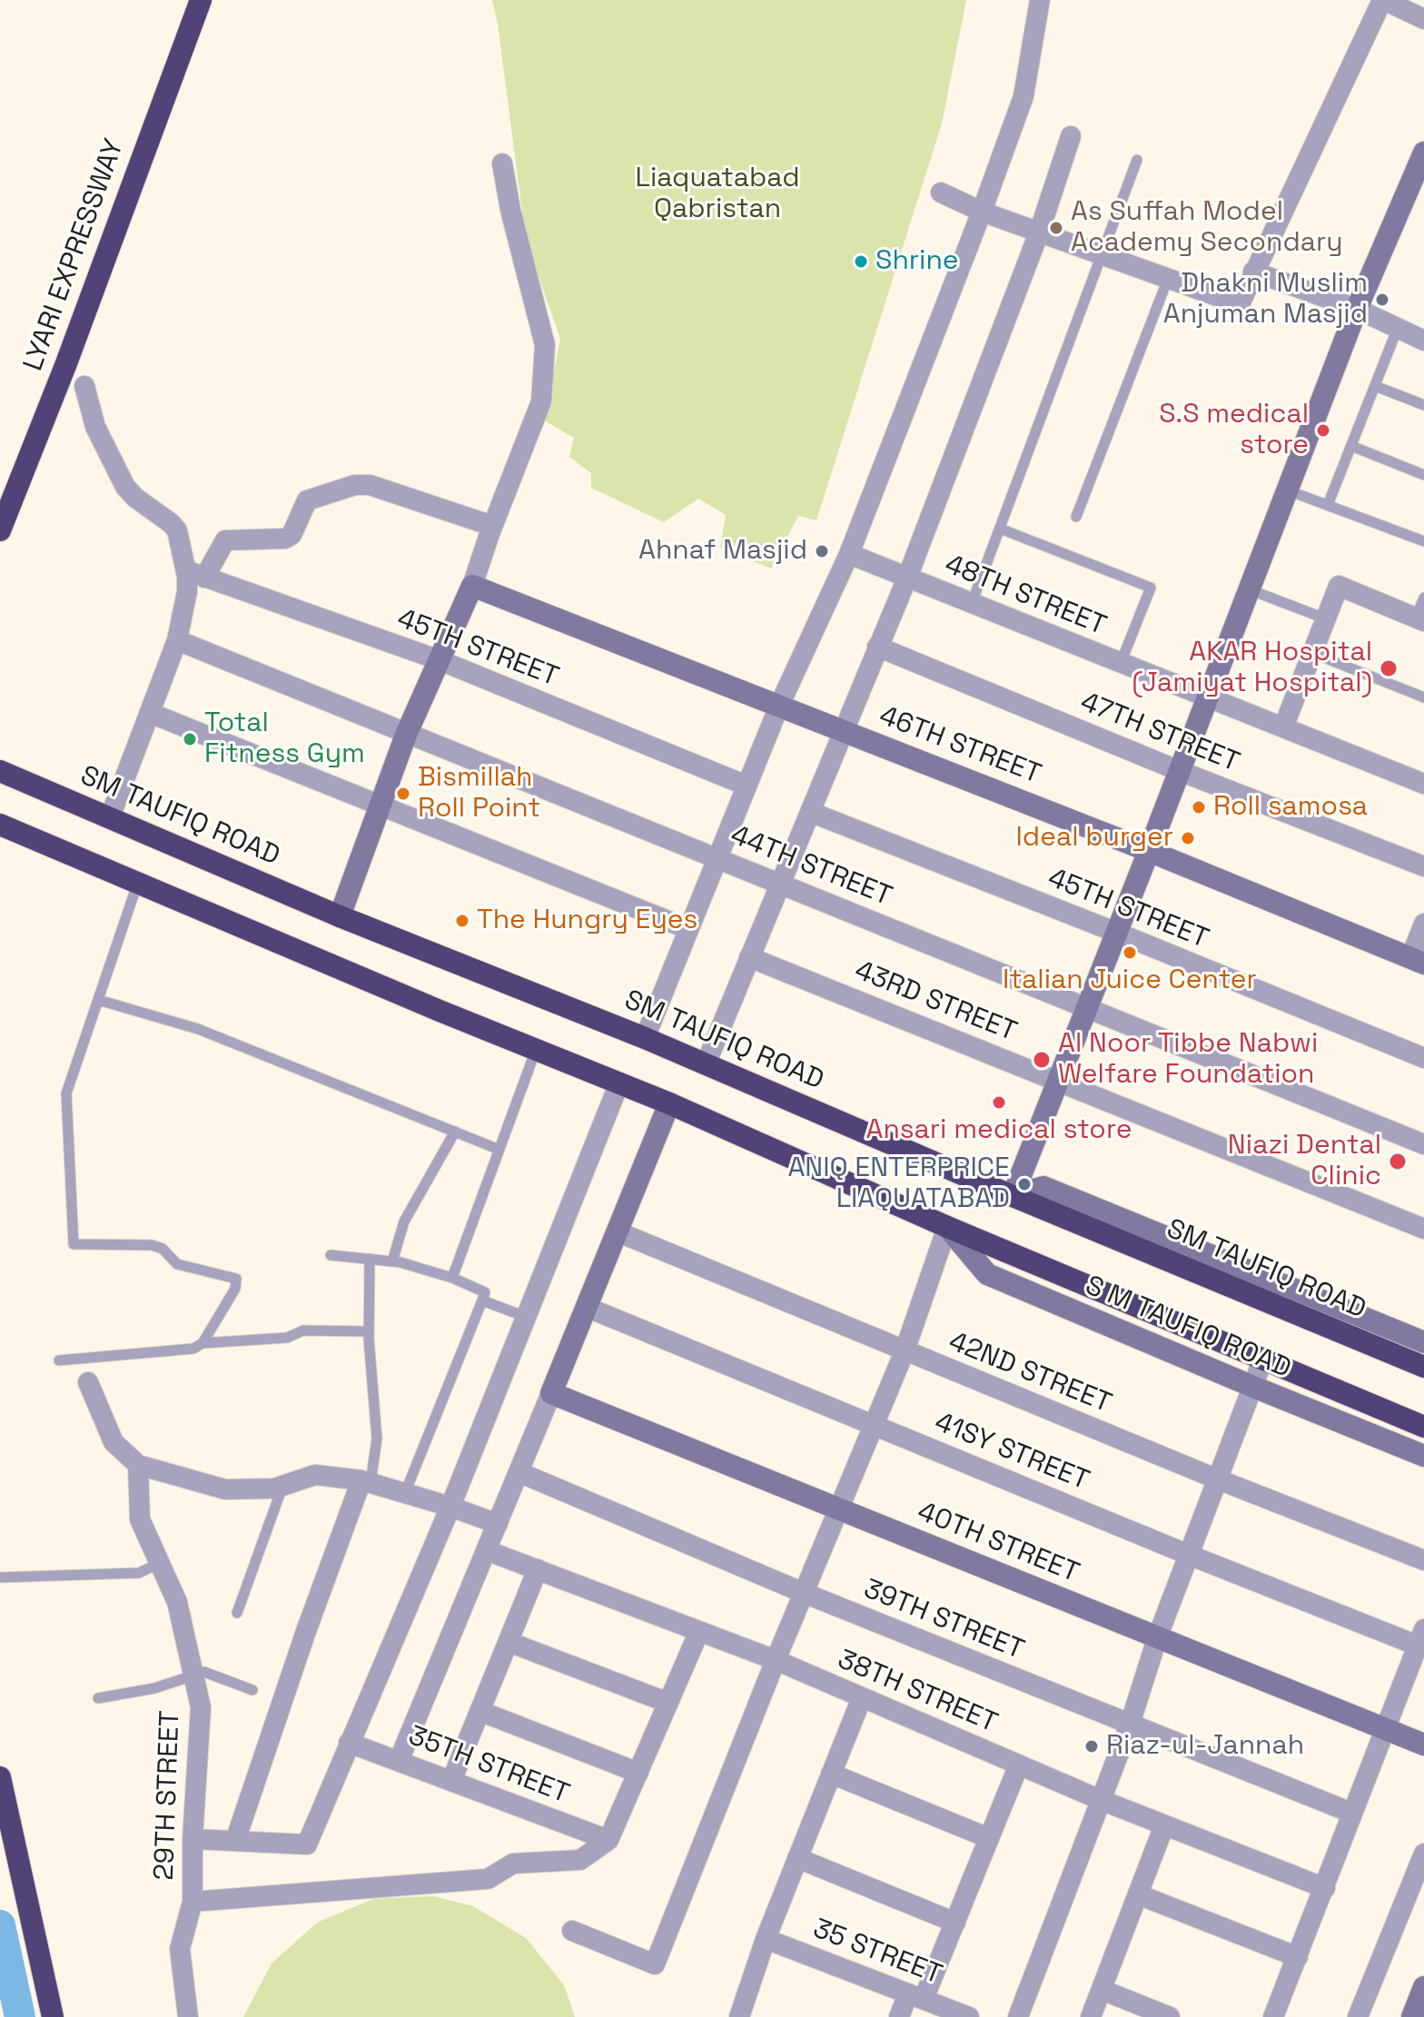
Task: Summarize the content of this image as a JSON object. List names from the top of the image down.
{
  "streets": {
    "highway": ["LYARI EXPRESSWAY", "SM TAUFIQ ROAD"],
    "street": [
      "48TH STREET",
      "45TH STREET",
      "47TH STREET",
      "46TH STREET",
      "44TH STREET",
      "43RD STREET",
      "S M TAUFIQ ROAD",
      "42ND STREET",
      "41SY STREET",
      "40TH STREET",
      "39TH STREET",
      "38TH STREET",
      "35TH STREET",
      "29TH STREET",
      "35 STREET"
    ]
  },
  "parks": ["Liaquatabad Qabristan"],
  "places": [
    "As Suffah Model Academy Secondary",
    "Shrine",
    "Dhakni Muslim Anjuman Masjid",
    "S.S medical store",
    "Ahnaf Masjid",
    "AKAR Hospital (Jamiyat Hospital)",
    "Total Fitness Gym",
    "Bismillah Roll Point",
    "Roll samosa",
    "Ideal burger",
    "The Hungry Eyes",
    "Italian Juice Center",
    "Al Noor Tibbe Nabwi Welfare Foundation",
    "Ansari medical store",
    "Niazi Dental Clinic",
    "ANIQ ENTERPRICE LIAQUATABAD",
    "Riaz-ul-Jannah"
  ]
}
